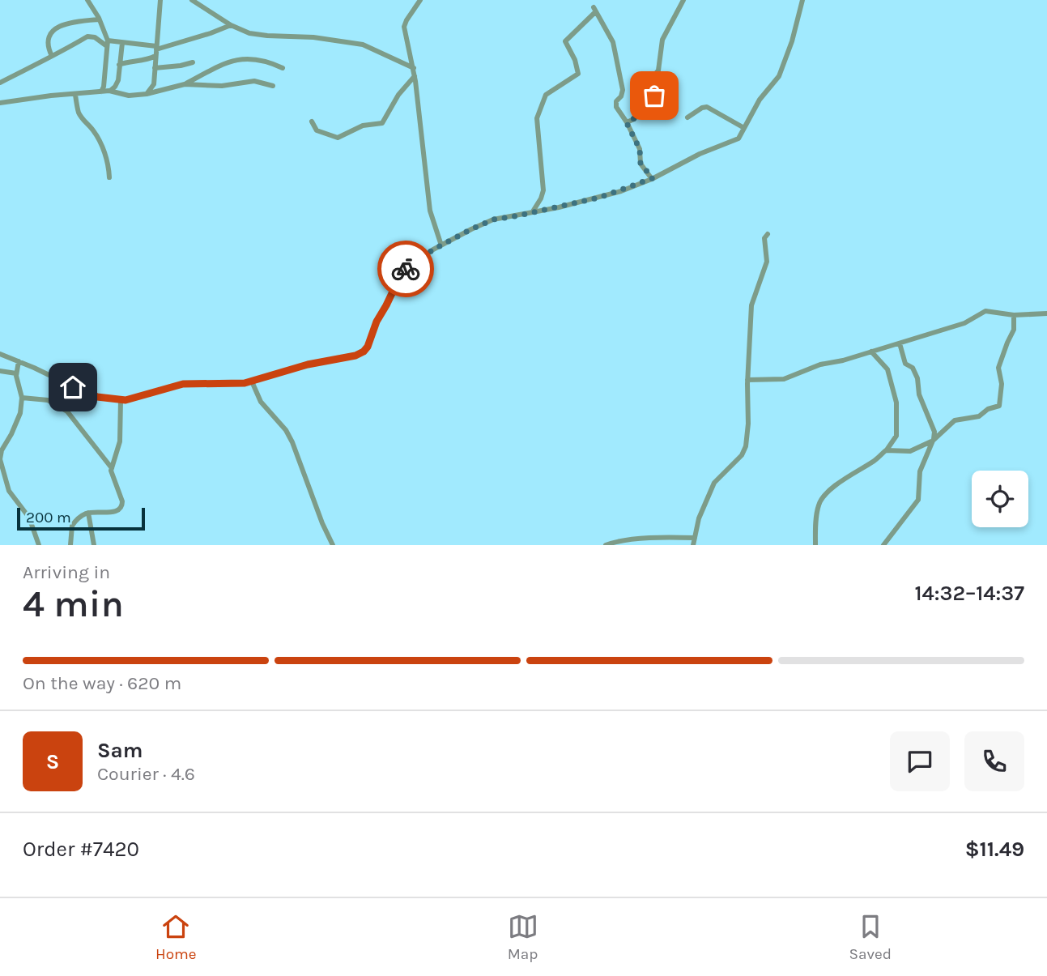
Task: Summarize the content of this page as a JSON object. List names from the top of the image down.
{
  "scale_bar": "200 m",
  "page": {
    "scale": "200 m",
    "heading": ["4 min", "Arriving in", "14:32–14:37"],
    "panel": [
      "Sam",
      "Courier · 4.6",
      "Order #7420",
      "$11.49"
    ],
    "bar": "On the way · 620 m",
    "round": "S",
    "tabs": ["Home", "Map", "Saved"]
  }
}
